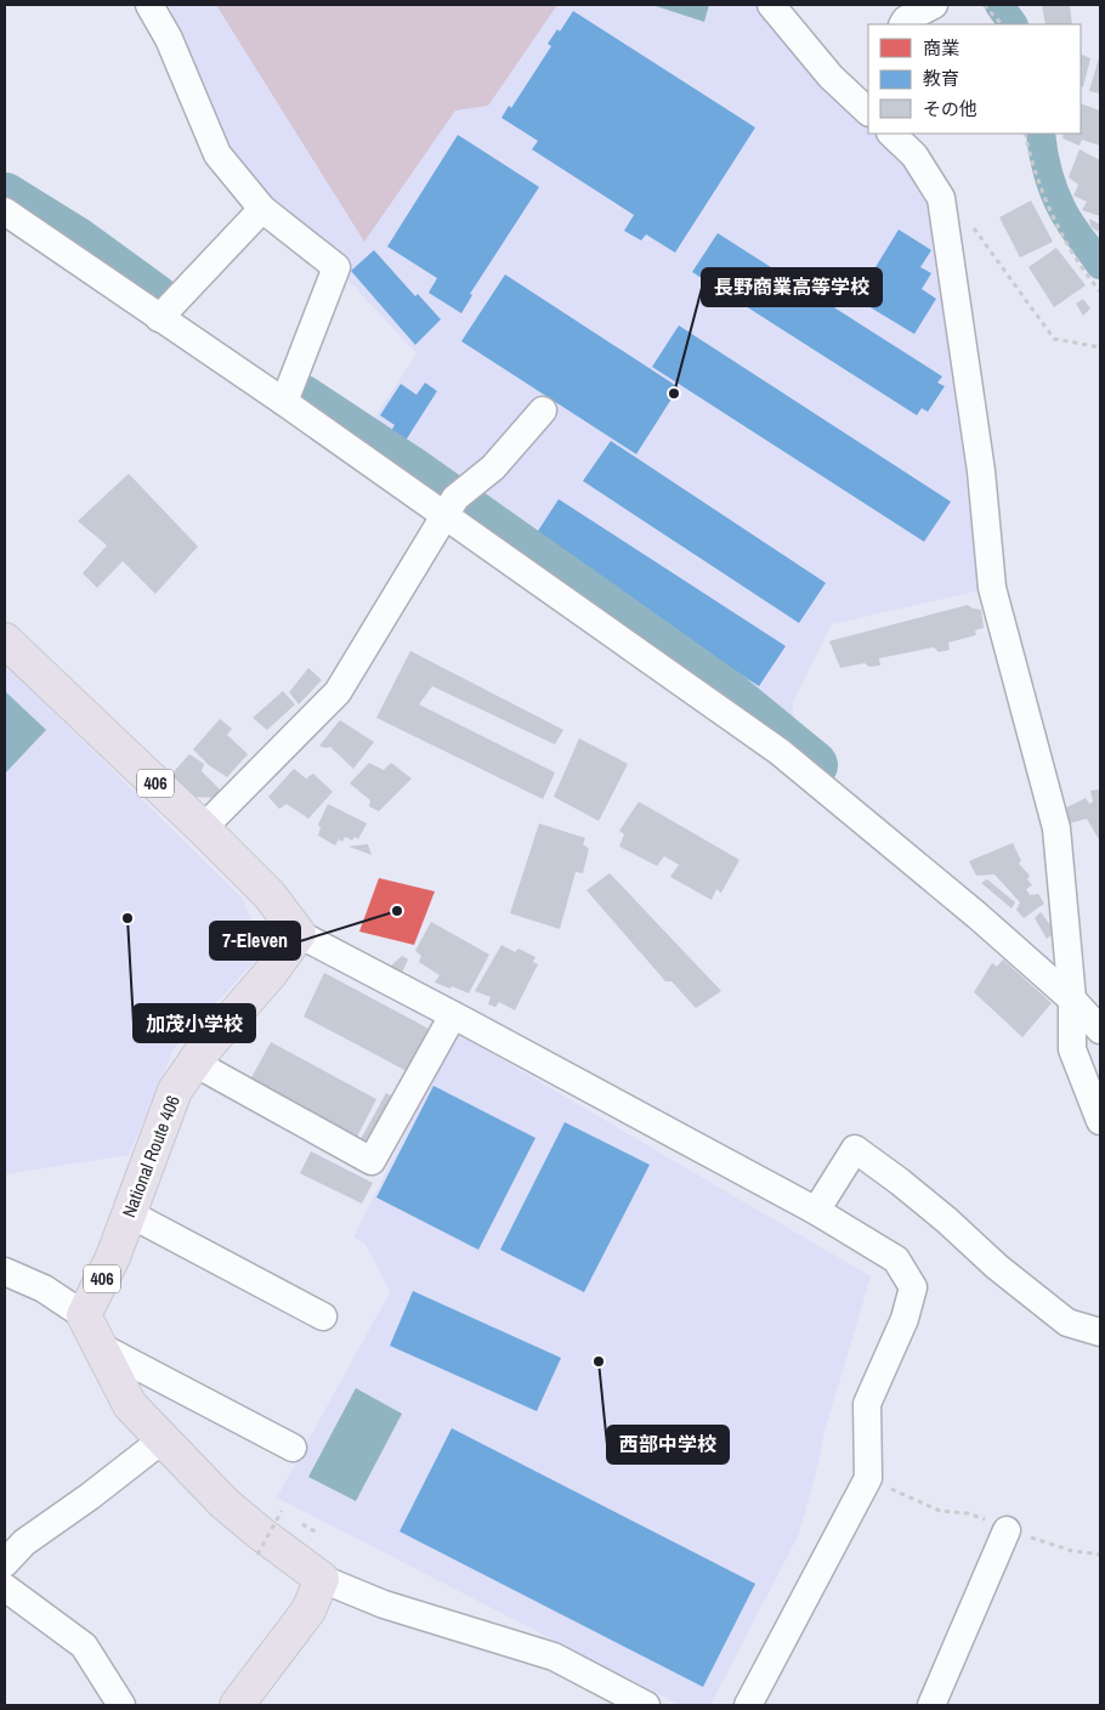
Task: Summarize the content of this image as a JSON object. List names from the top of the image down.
{
  "streets": {
    "highway": ["406", "National Route 406"]
  },
  "crossings": [
    ["406", "National Route 406"]
  ],
  "places": [
    "長野商業高等学校",
    "7-Eleven",
    "加茂小学校",
    "西部中学校"
  ],
  "legend": ["商業", "教育", "その他"]
}
